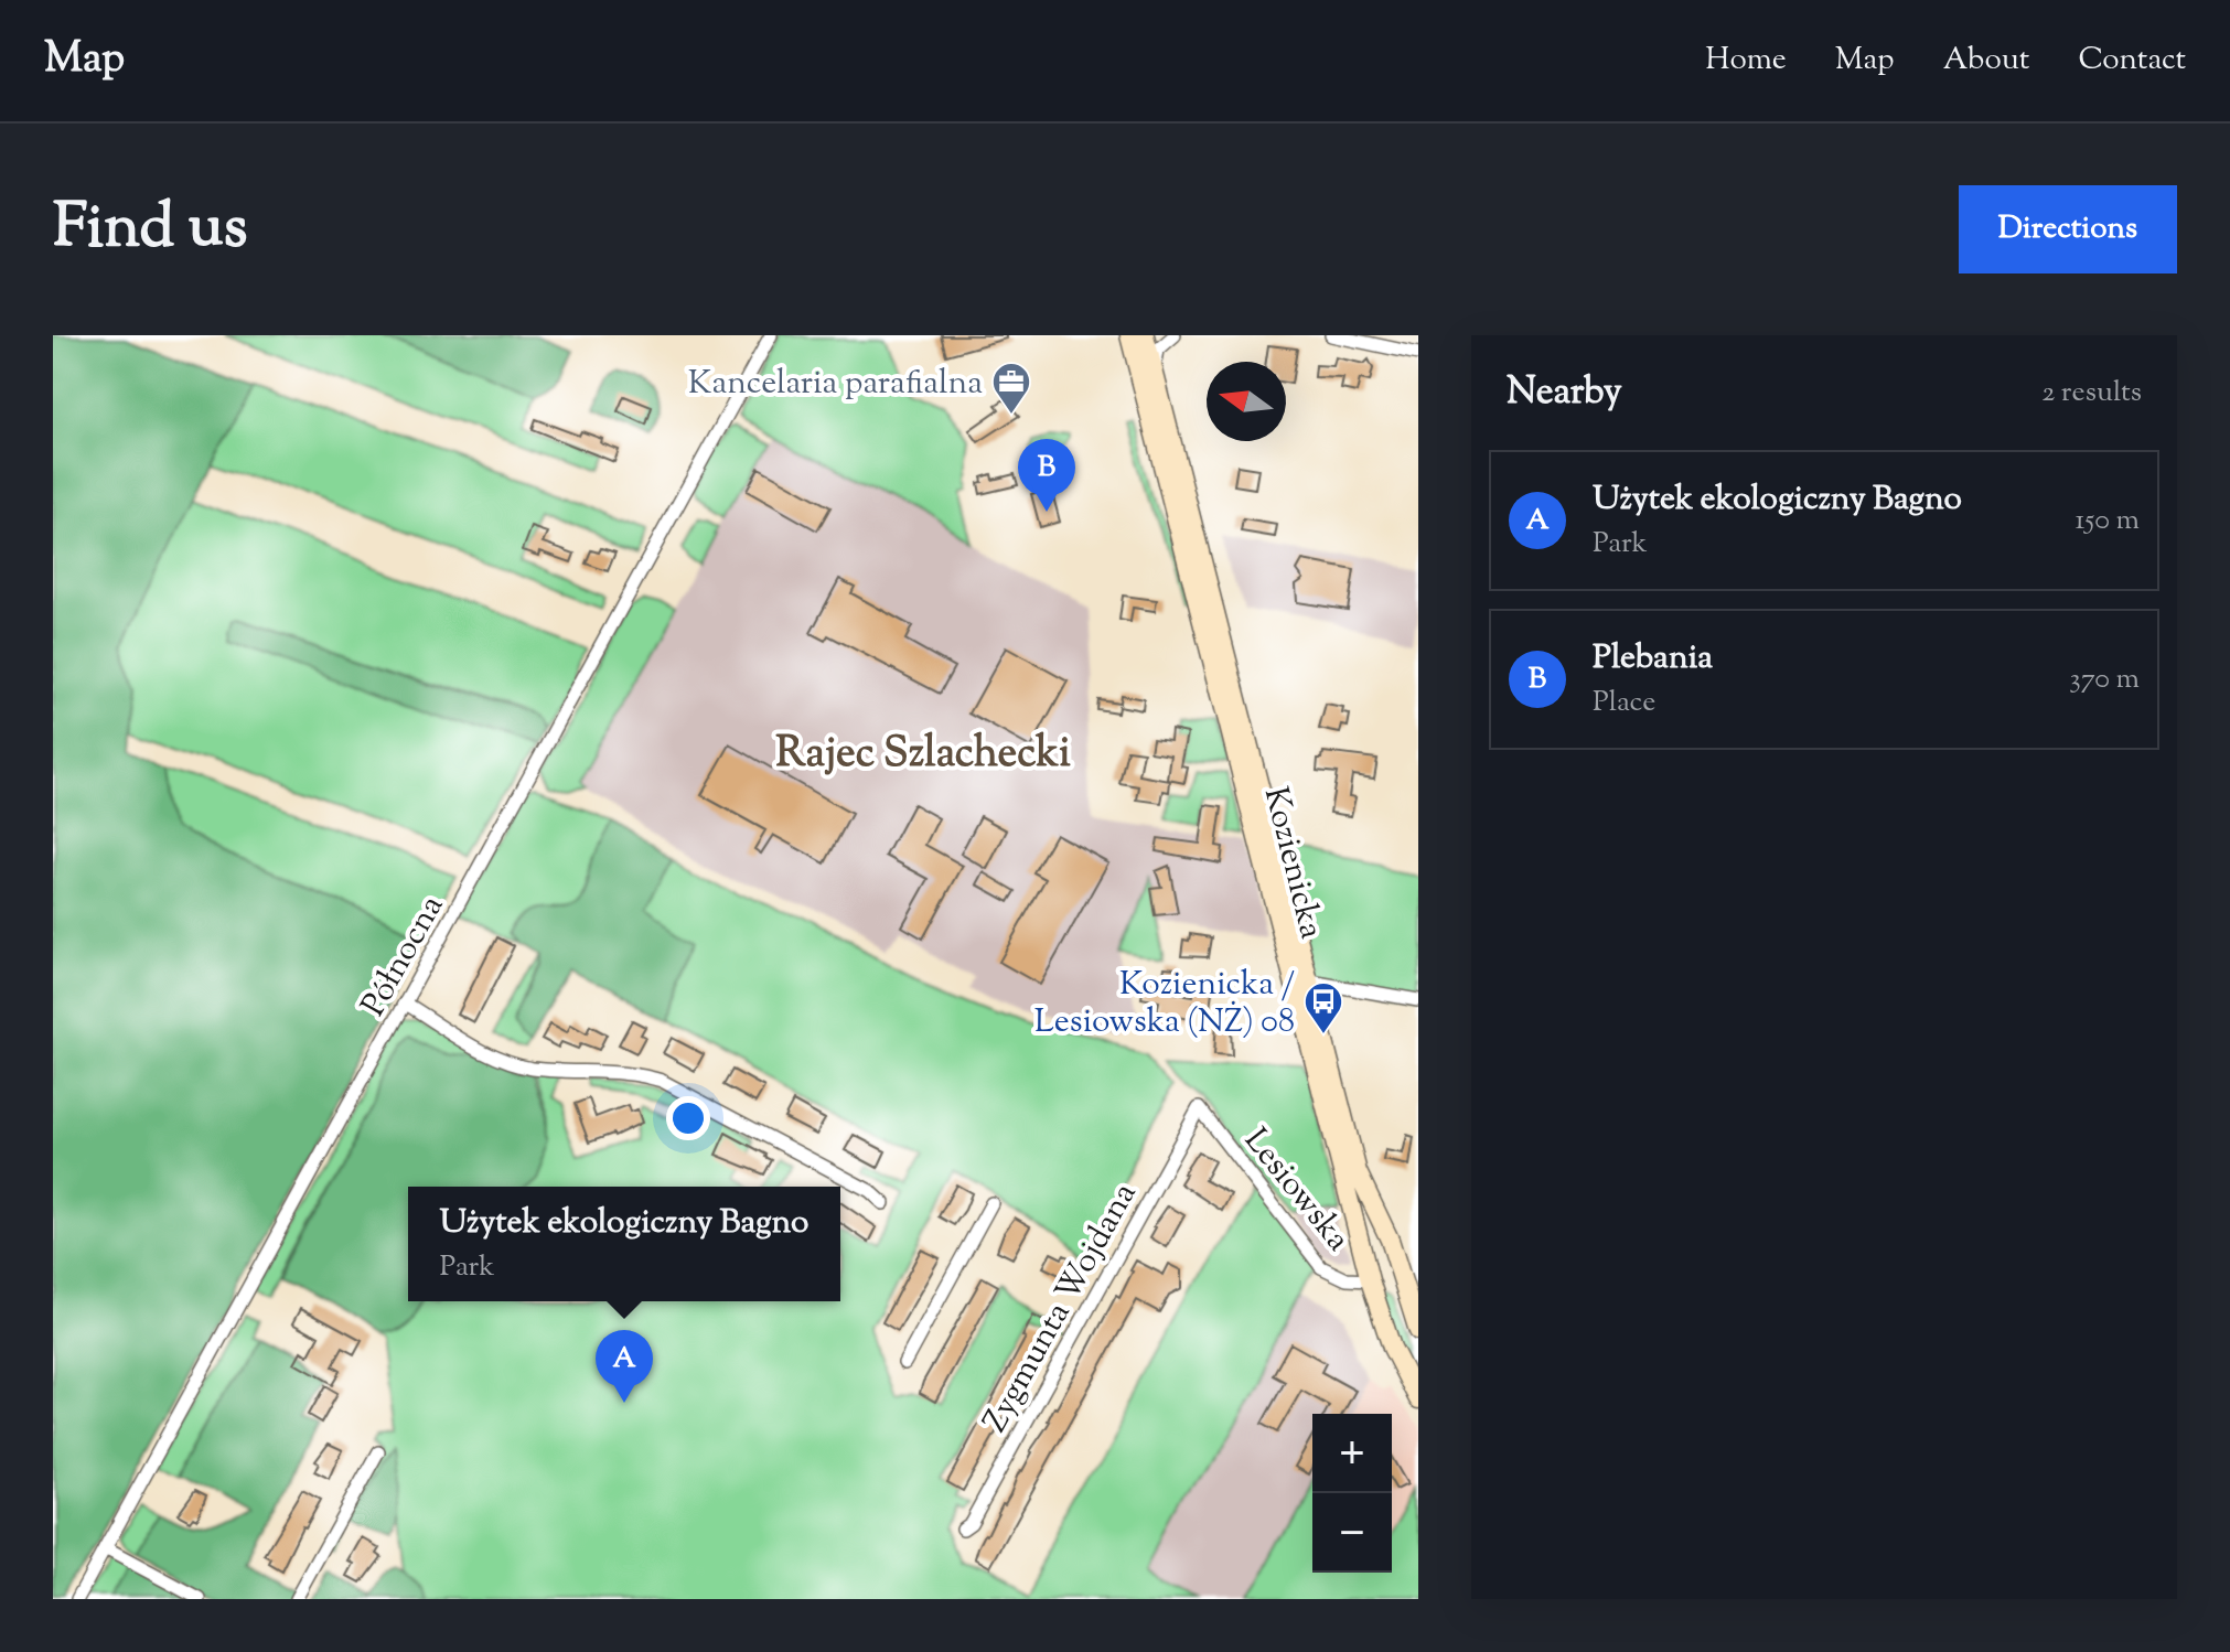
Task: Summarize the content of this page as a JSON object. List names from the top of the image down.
{
  "streets": {
    "main road": ["Kozienicka"],
    "street": ["Północna", "Lesiowska", "Zygmunta Wojdana"]
  },
  "crossings": [
    ["Kozienicka", "Lesiowska"],
    ["Lesiowska", "Zygmunta Wojdana"]
  ],
  "districts": ["Rajec Szlachecki"],
  "places": {
    "office": ["Kancelaria parafialna"],
    "bus stop": ["Kozienicka / Lesiowska (NŻ) 08"]
  },
  "north": "left",
  "page": {
    "header": "Map",
    "nav": [
      "Home",
      "Map",
      "About",
      "Contact"
    ],
    "title": "Find us",
    "buttons": "Directions",
    "heading": ["Nearby", "2 results"],
    "pins": ["B", "A"],
    "list": [
      {
        "mark": "A",
        "name": "Użytek ekologiczny Bagno",
        "note": "Park",
        "value": "150 m"
      },
      {
        "mark": "B",
        "name": "Plebania",
        "note": "Place",
        "value": "370 m"
      }
    ],
    "popup": ["Użytek ekologiczny Bagno", "Park"],
    "map_buttons": ["+", "−"]
  }
}
